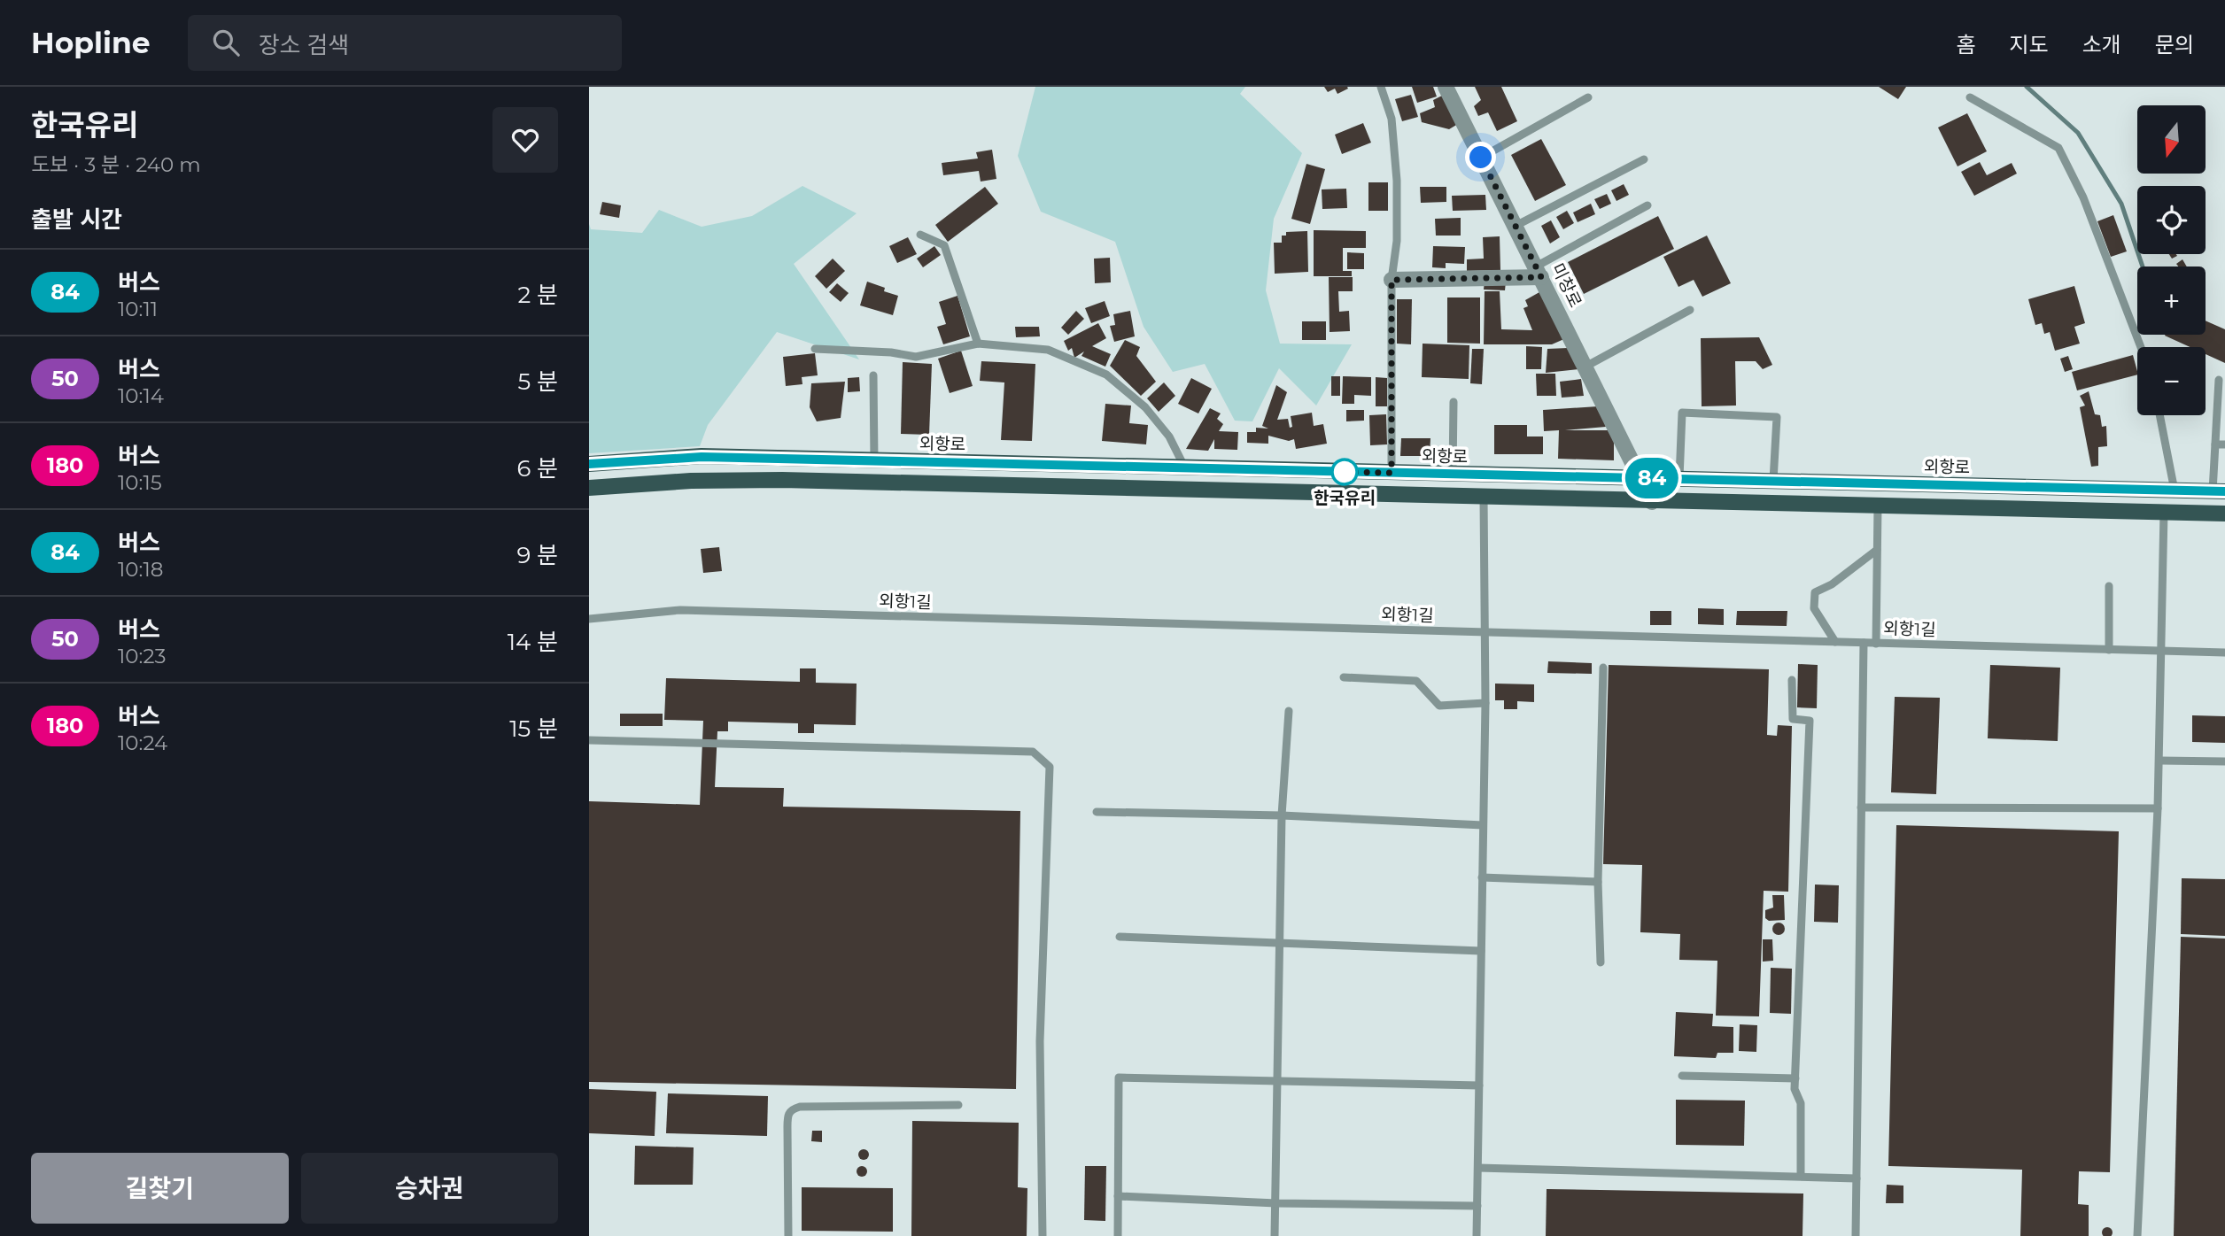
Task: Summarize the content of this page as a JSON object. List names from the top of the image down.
{
  "streets": {
    "main road": ["외항로"],
    "street": ["미창로"],
    "lane": ["외항1길"]
  },
  "crossings": [
    ["미창로", "외항로"]
  ],
  "places": ["한국유리"],
  "lines": ["bus line 84"],
  "north": "bottom",
  "page": {
    "header": "Hopline",
    "search": "장소 검색",
    "nav": [
      "홈",
      "지도",
      "소개",
      "문의"
    ],
    "heading": [
      ["한국유리", "도보 · 3 분 · 240 m"],
      "출발 시간"
    ],
    "on_map": "84",
    "map_buttons": ["+", "−"],
    "list": [
      {
        "mark": "84",
        "name": "버스",
        "note": "10:11",
        "value": "2 분"
      },
      {
        "mark": "50",
        "name": "버스",
        "note": "10:14",
        "value": "5 분"
      },
      {
        "mark": "180",
        "name": "버스",
        "note": "10:15",
        "value": "6 분"
      },
      {
        "mark": "84",
        "name": "버스",
        "note": "10:18",
        "value": "9 분"
      },
      {
        "mark": "50",
        "name": "버스",
        "note": "10:23",
        "value": "14 분"
      },
      {
        "mark": "180",
        "name": "버스",
        "note": "10:24",
        "value": "15 분"
      }
    ],
    "buttons": ["길찾기", "승차권"]
  }
}
